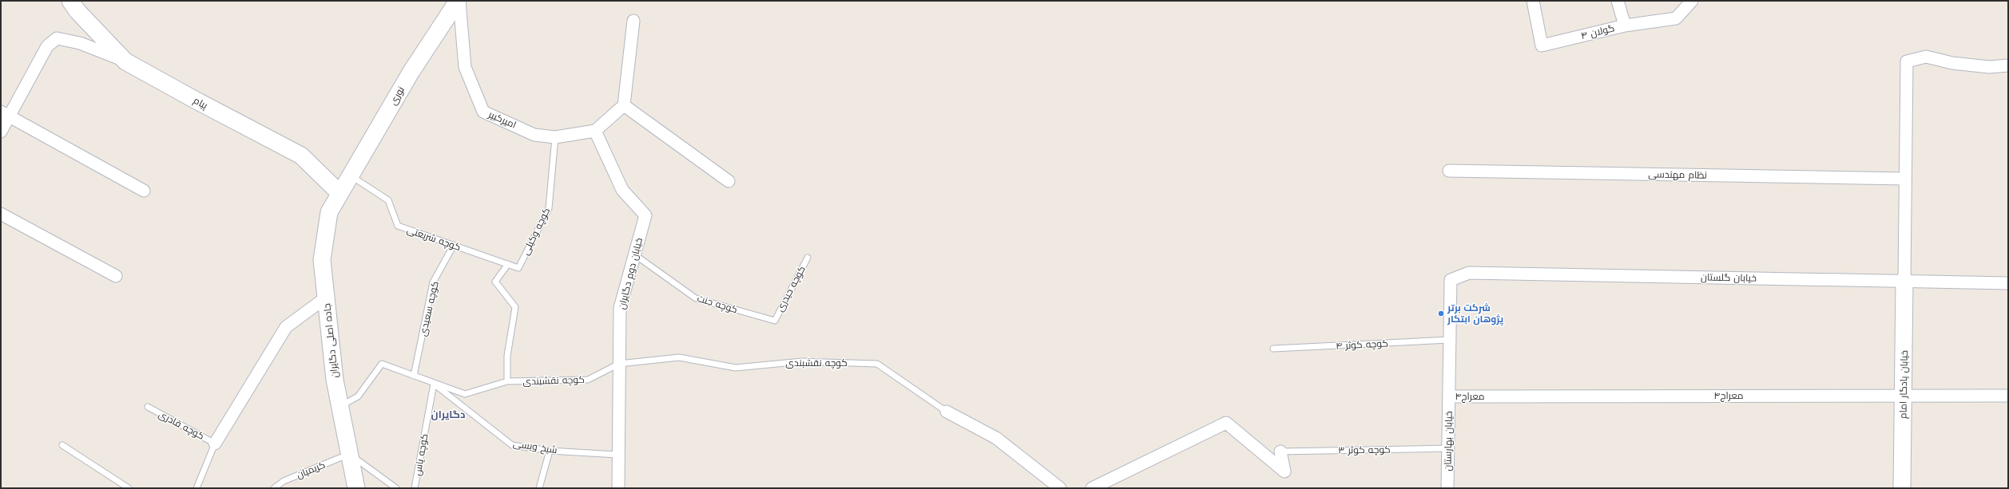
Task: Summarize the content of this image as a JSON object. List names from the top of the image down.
{
  "streets": {
    "street": [
      "گولان ۴",
      "نوری",
      "پیام",
      "امیرکبیر",
      "نظام مهندسی",
      "خیابان دوم دگایران",
      "خیابان گلستان",
      "جاده اصلی دگایران",
      "خیابان یادگار امام",
      "معراج۴",
      "خیابان بهارستان"
    ],
    "lane": [
      "کوچه وکیلی",
      "کوچه شریعتی",
      "کوچه حیدری",
      "کوچه جنت",
      "کوچه سعیدی",
      "کوچه کوثر ۴",
      "کوچه نقشبندی",
      "کوچه قادری",
      "شیخ ویسی",
      "کوچه کوثر ۳",
      "کوچه یاس",
      "کریمیان"
    ]
  },
  "crossings": [
    ["نوری", "پیام"],
    ["نوری", "امیرکبیر"],
    ["نوری", "کوچه شریعتی"],
    ["نوری", "جاده اصلی دگایران"],
    ["پیام", "جاده اصلی دگایران"],
    ["امیرکبیر", "کوچه وکیلی"],
    ["امیرکبیر", "خیابان دوم دگایران"],
    ["کوچه وکیلی", "کوچه شریعتی"],
    ["کوچه شریعتی", "کوچه سعیدی"],
    ["خیابان دوم دگایران", "کوچه جنت"],
    ["خیابان دوم دگایران", "کوچه نقشبندی"],
    ["خیابان دوم دگایران", "شیخ ویسی"],
    ["خیابان گلستان", "خیابان یادگار امام"],
    ["خیابان گلستان", "خیابان بهارستان"],
    ["کوچه حیدری", "کوچه جنت"],
    ["کوچه سعیدی", "کوچه نقشبندی"],
    ["جاده اصلی دگایران", "کوچه نقشبندی"],
    ["جاده اصلی دگایران", "کریمیان"],
    ["کوچه کوثر ۴", "خیابان بهارستان"],
    ["کوچه نقشبندی", "شیخ ویسی"],
    ["کوچه نقشبندی", "کوچه یاس"],
    ["خیابان یادگار امام", "معراج۴"],
    ["معراج۴", "خیابان بهارستان"],
    ["خیابان بهارستان", "کوچه کوثر ۳"],
    ["شیخ ویسی", "کوچه یاس"]
  ],
  "districts": ["دگایران"],
  "places": ["شرکت برتر پژوهان ابتکار"]
}
